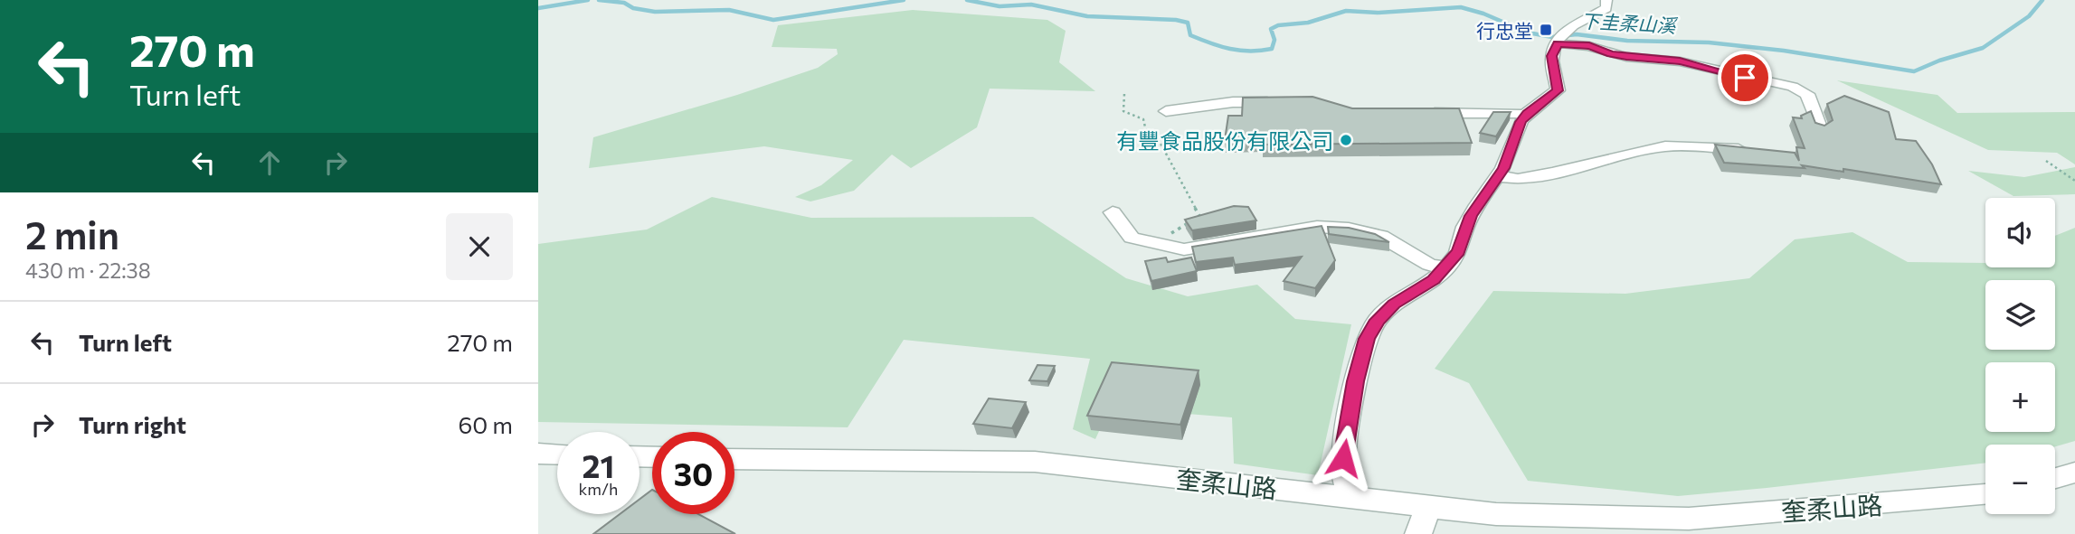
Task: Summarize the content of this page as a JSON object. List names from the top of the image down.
{
  "streets": {
    "street": ["奎柔山路"]
  },
  "water": ["下圭柔山溪"],
  "places": {
    "transit": ["行忠堂"],
    "other": ["有豐食品股份有限公司"]
  },
  "page": {
    "turn": ["270 m", "Turn left"],
    "heading": ["2 min", "430 m · 22:38"],
    "map_buttons": ["+", "−"],
    "list": [
      {
        "name": "Turn left",
        "value": "270 m"
      },
      {
        "name": "Turn right",
        "value": "60 m"
      }
    ],
    "speed": "21 km/h",
    "limit": "30"
  }
}
